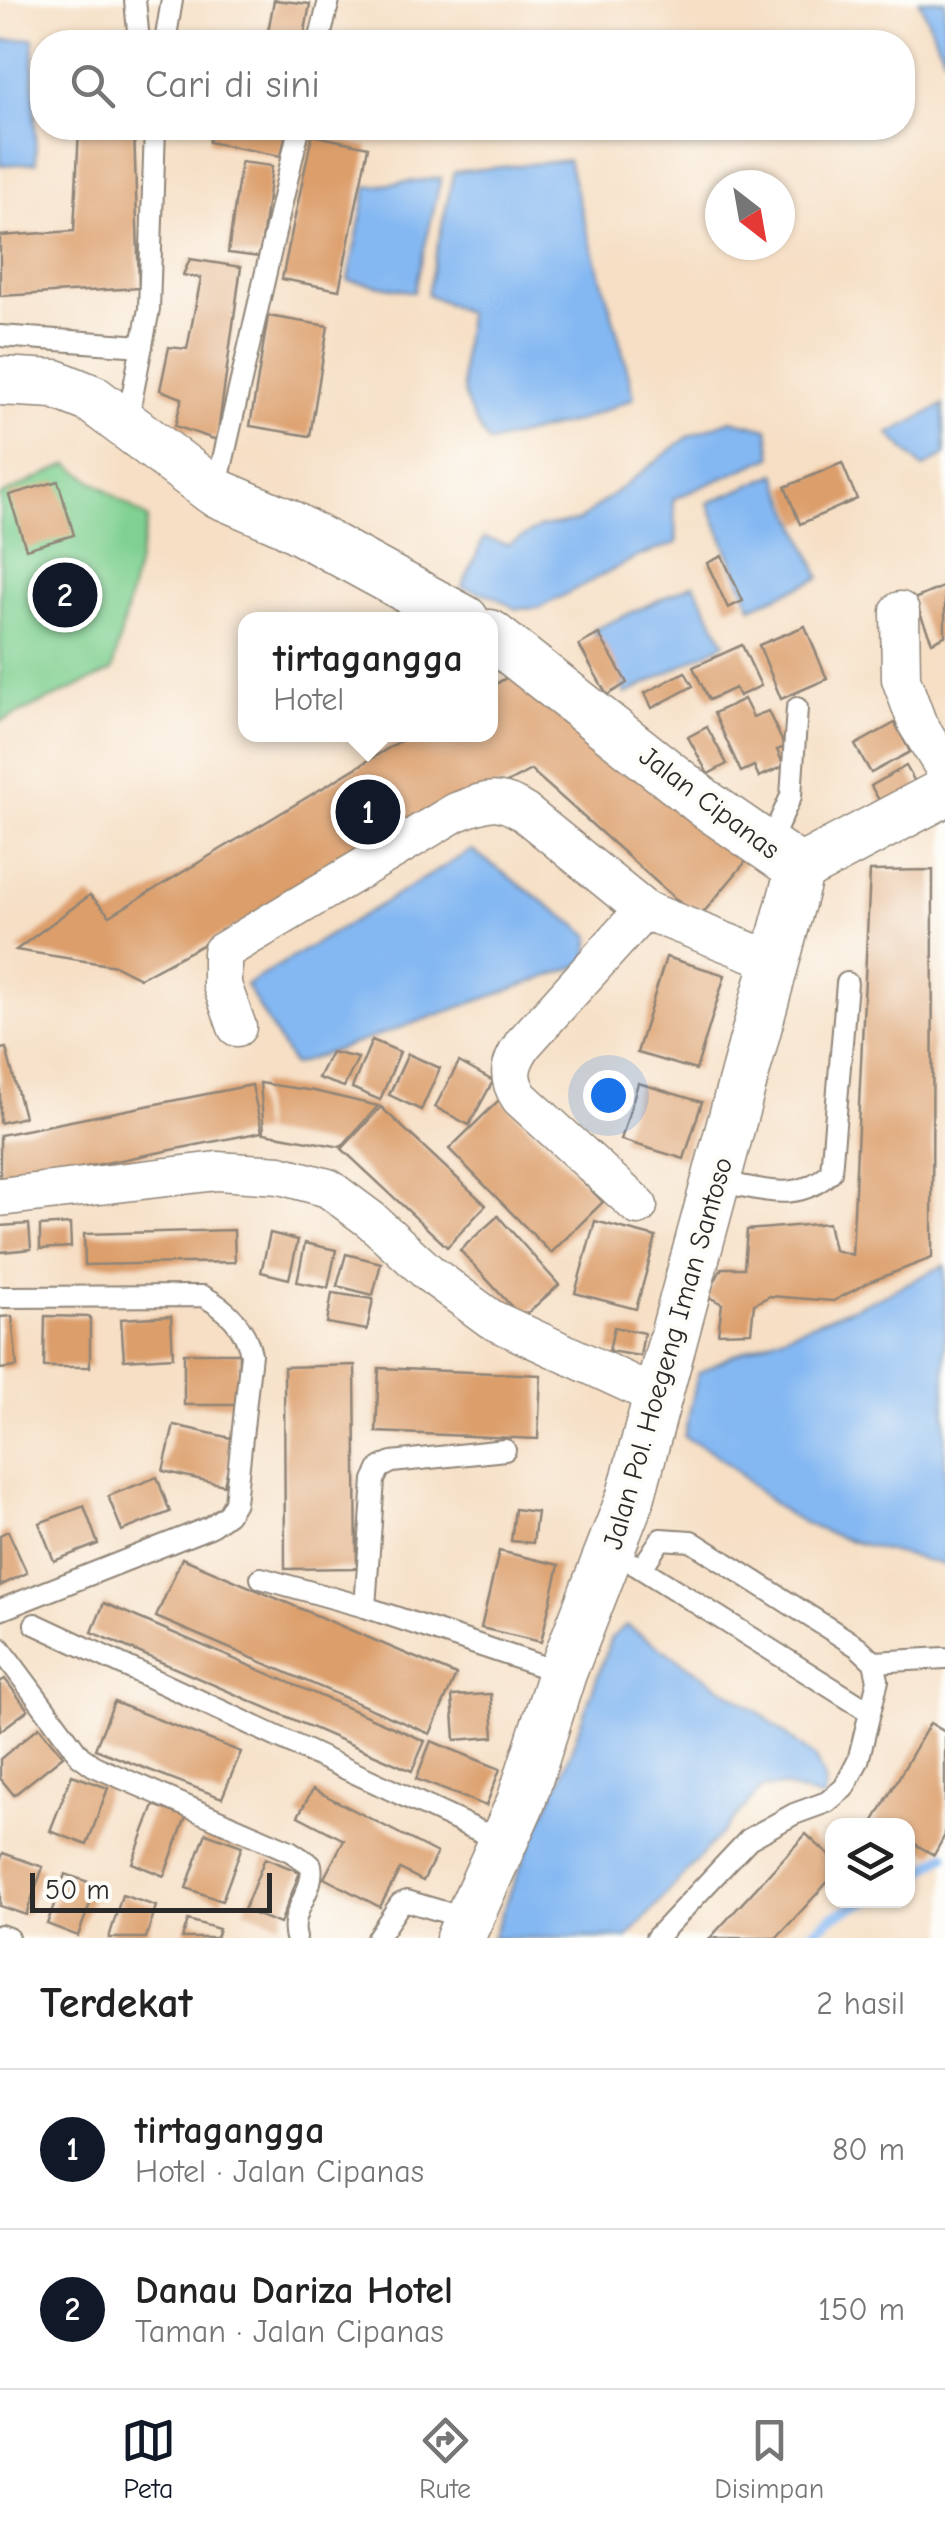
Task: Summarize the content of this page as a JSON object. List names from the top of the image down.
{
  "streets": {
    "street": ["Jalan Cipanas", "Jalan Pol. Hoegeng Iman Santoso"]
  },
  "crossings": [
    ["Jalan Cipanas", "Jalan Pol. Hoegeng Iman Santoso"]
  ],
  "scale_bar": "50 m",
  "north": "bottom right",
  "page": {
    "search": "Cari di sini",
    "pins": ["2", "1"],
    "popup": ["tirtagangga", "Hotel"],
    "scale": "50 m",
    "heading": ["Terdekat", "2 hasil"],
    "list": [
      {
        "mark": "1",
        "name": "tirtagangga",
        "note": "Hotel · Jalan Cipanas",
        "value": "80 m"
      },
      {
        "mark": "2",
        "name": "Danau Dariza Hotel",
        "note": "Taman · Jalan Cipanas",
        "value": "150 m"
      }
    ],
    "nav": ["Peta", "Rute", "Disimpan"]
  }
}
